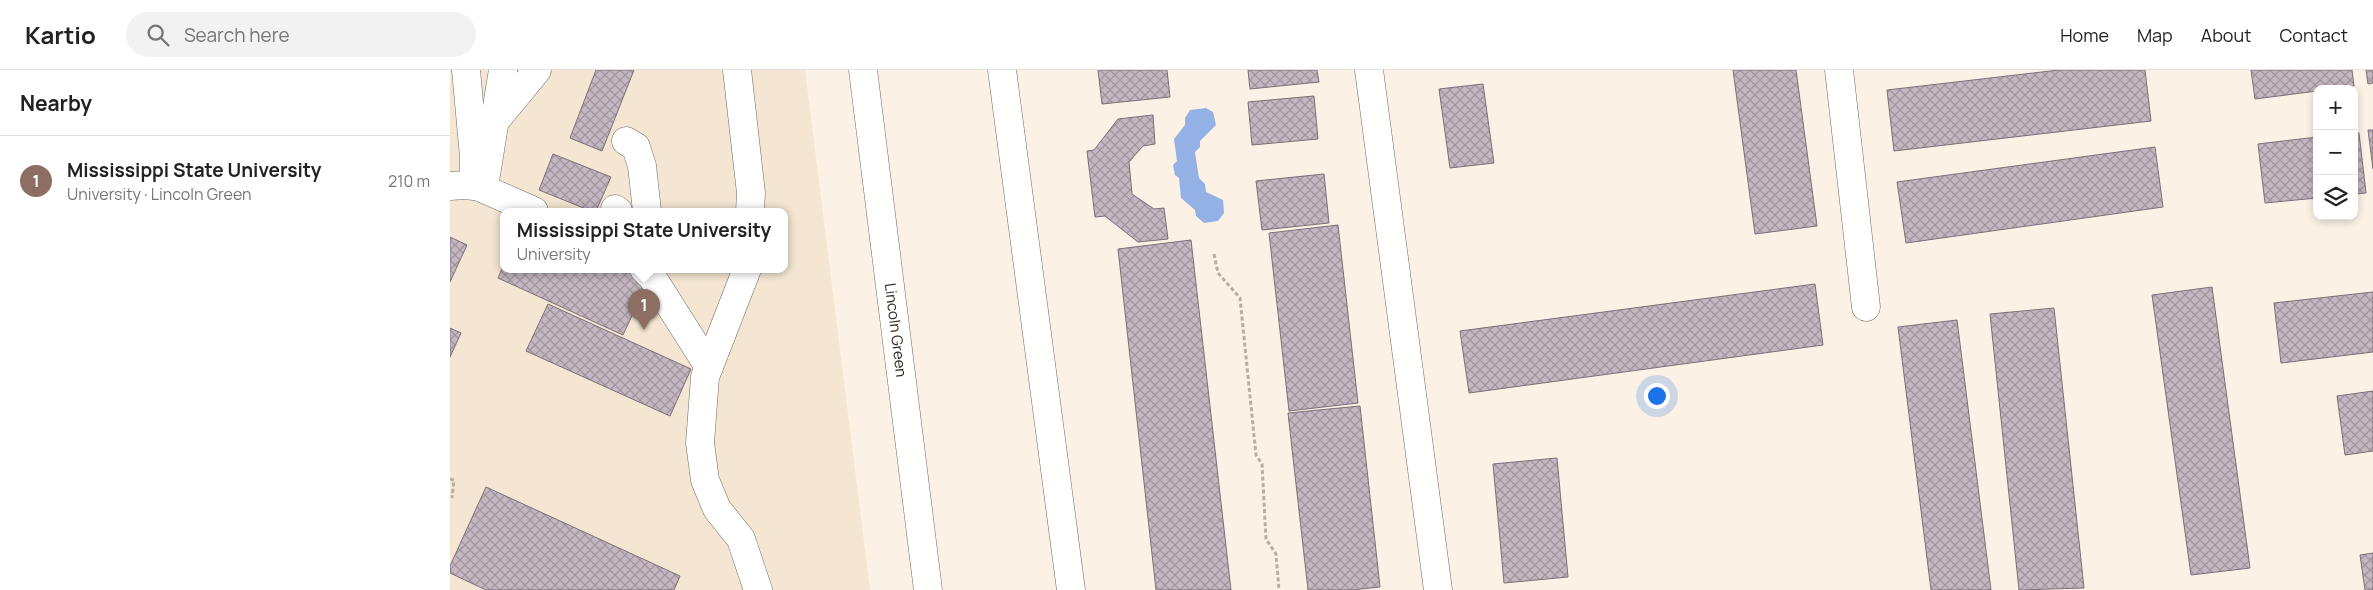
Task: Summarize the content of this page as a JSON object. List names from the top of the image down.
{
  "streets": {
    "street": ["Lincoln Green"]
  },
  "page": {
    "header": "Kartio",
    "search": "Search here",
    "nav": [
      "Home",
      "Map",
      "About",
      "Contact"
    ],
    "heading": "Nearby",
    "map_buttons": ["+", "−"],
    "list": [
      {
        "mark": "1",
        "name": "Mississippi State University",
        "note": "University · Lincoln Green",
        "value": "210 m"
      }
    ],
    "popup": ["Mississippi State University", "University"],
    "pins": "1"
  }
}
